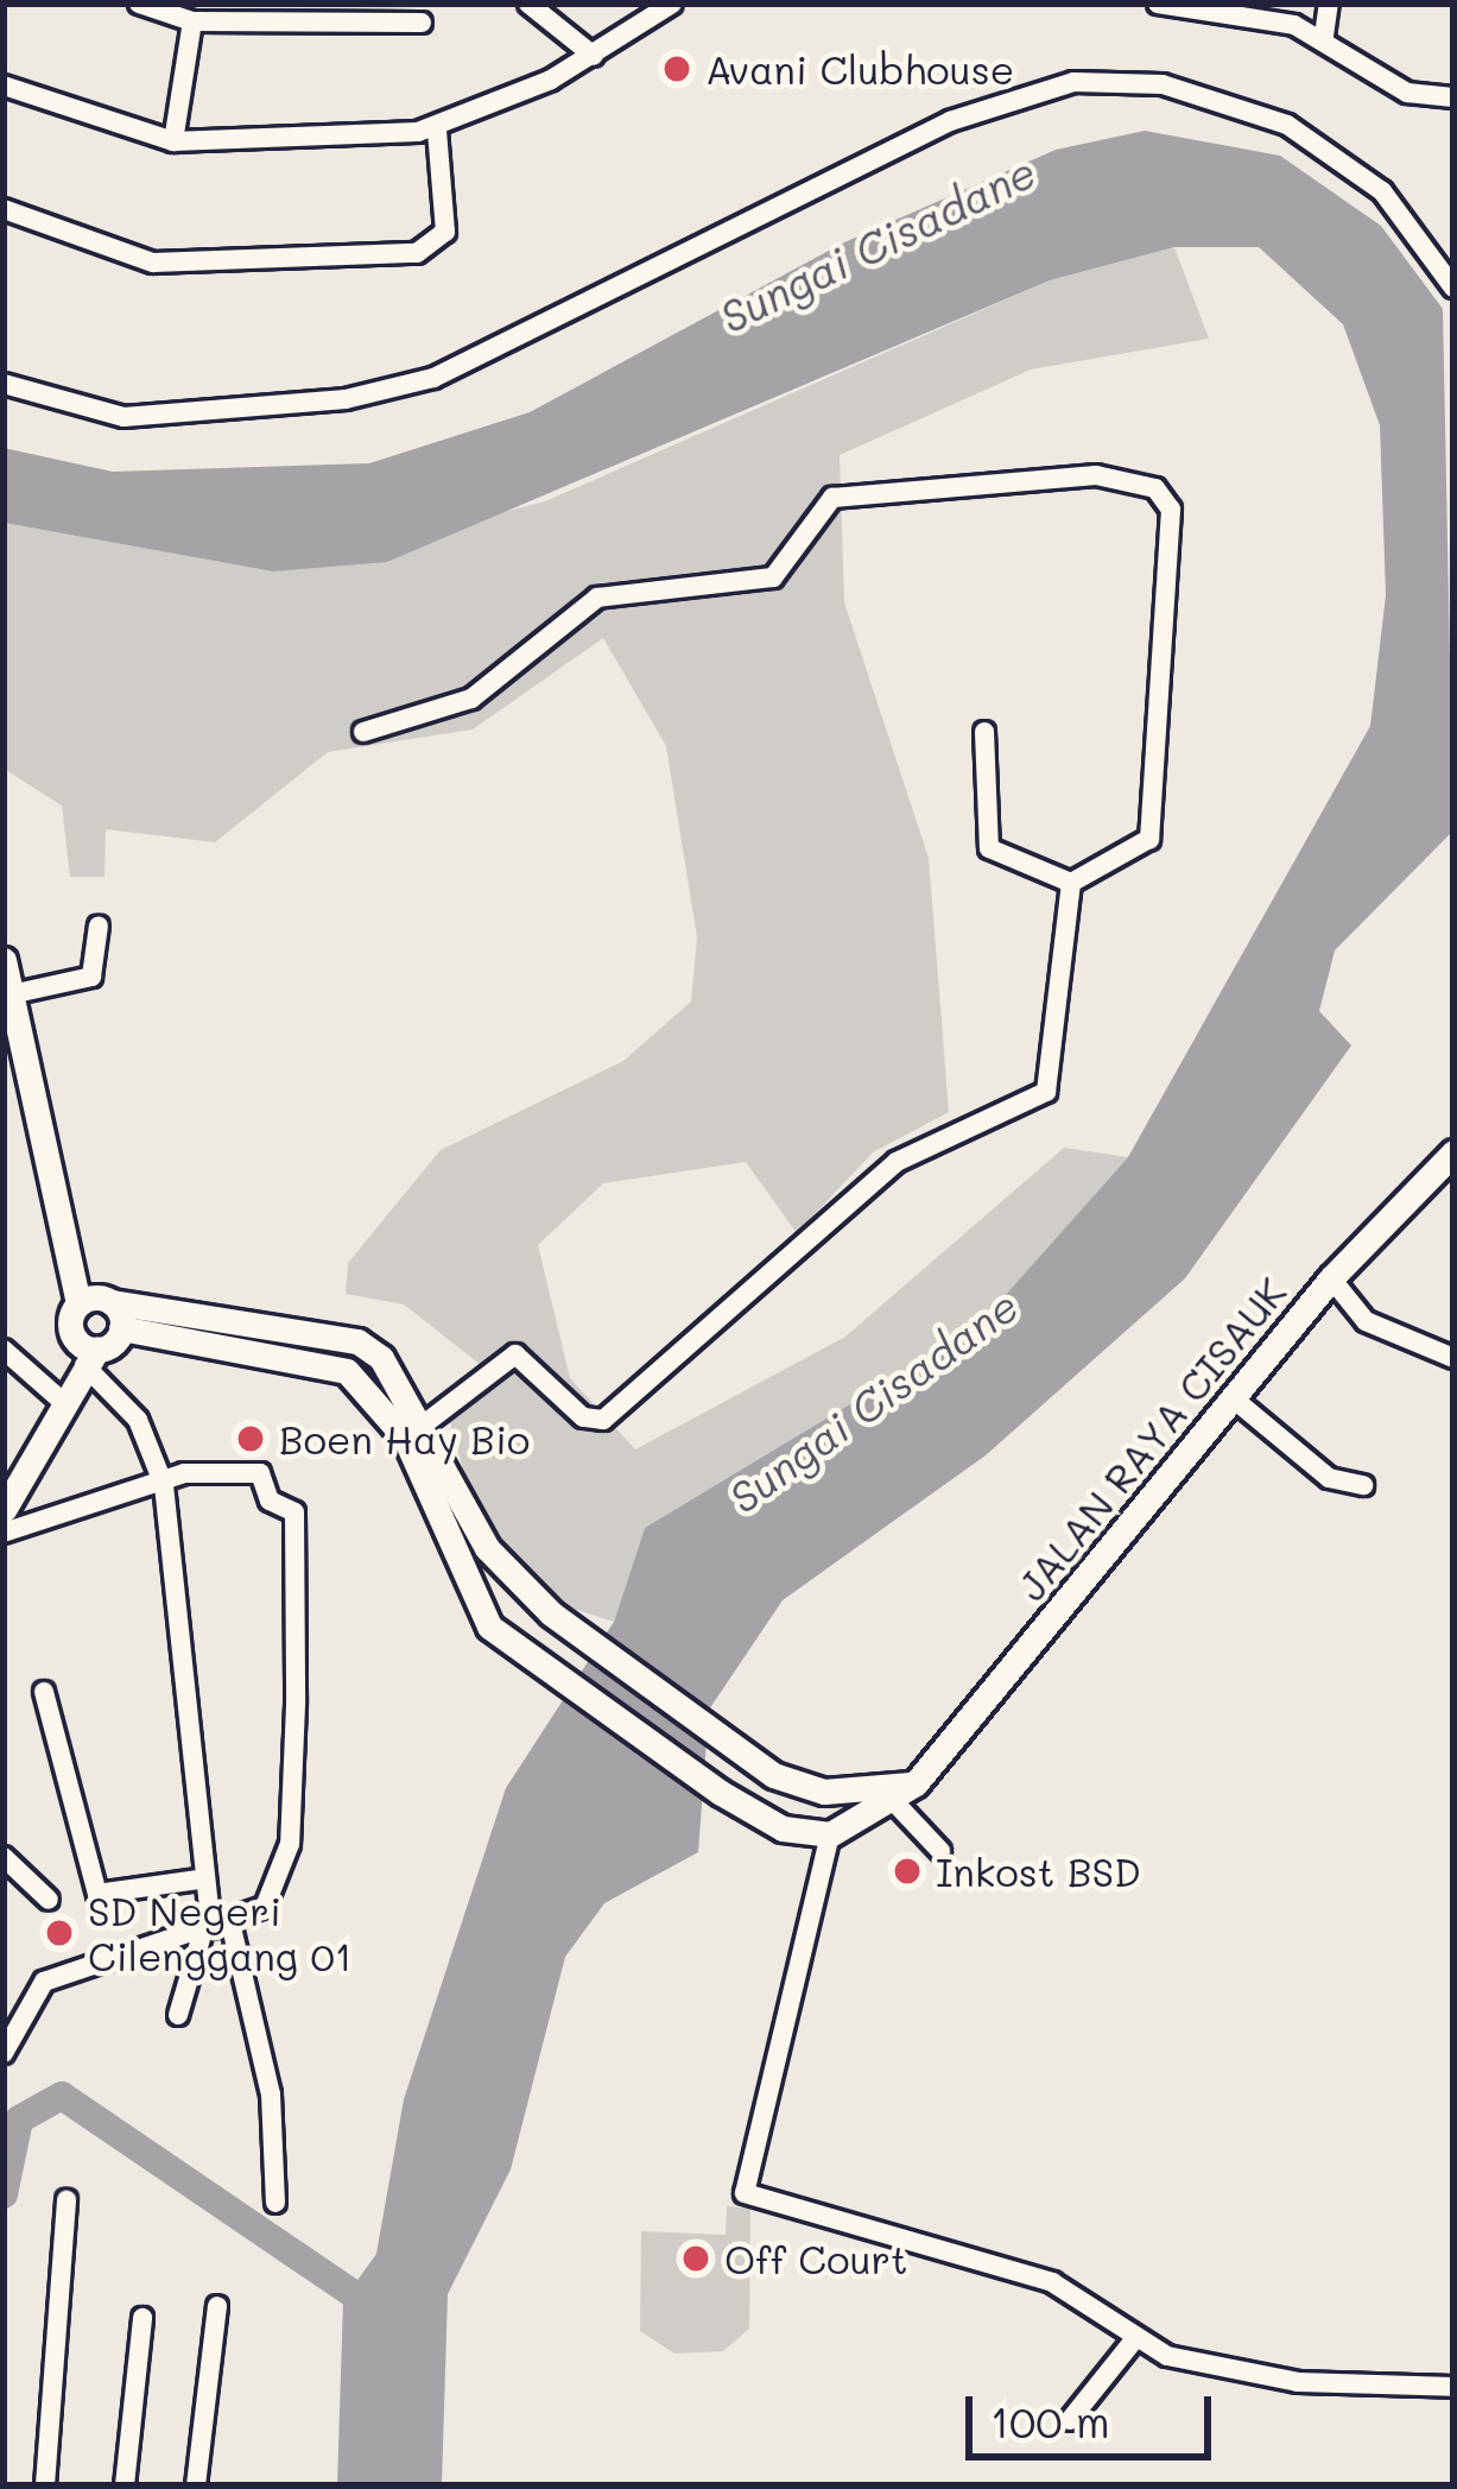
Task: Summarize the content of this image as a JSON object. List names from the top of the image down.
{
  "streets": {
    "main road": ["JALAN RAYA CISAUK"]
  },
  "water": ["Sungai Cisadane"],
  "places": [
    "Avani Clubhouse",
    "Boen Hay Bio",
    "Inkost BSD",
    "SD Negeri Cilenggang 01",
    "Off Court"
  ],
  "scale_bar": "100 m"
}
